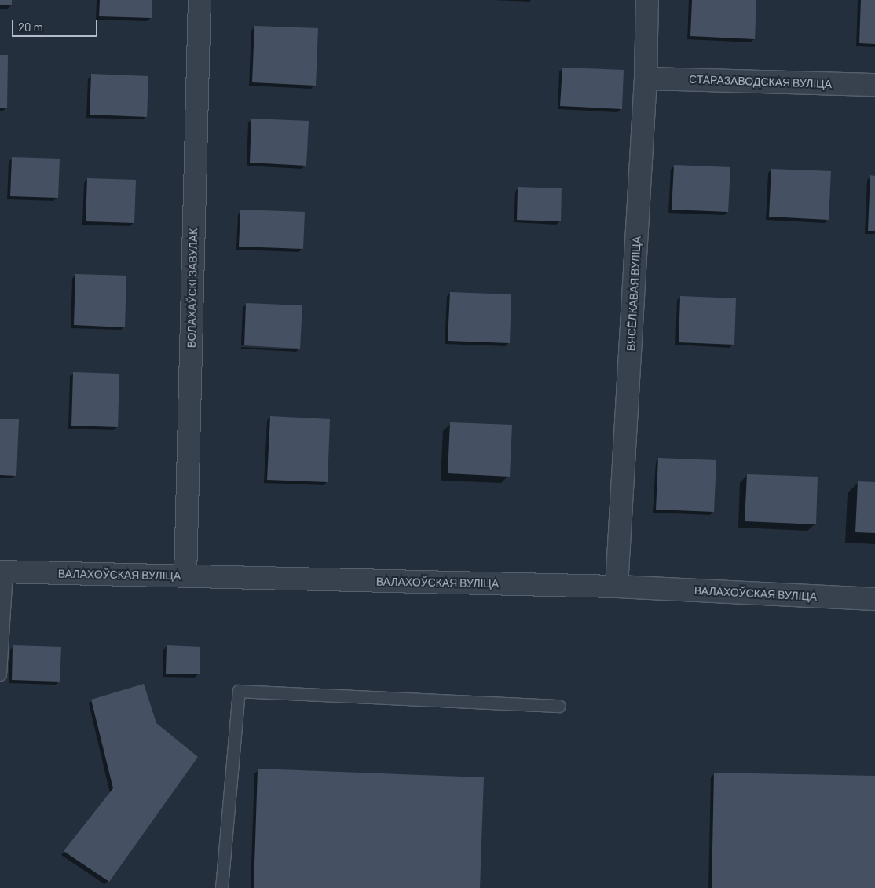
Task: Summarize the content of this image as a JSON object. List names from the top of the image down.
{
  "streets": {
    "street": [
      "СТАРАЗАВОДСКАЯ ВУЛІЦА",
      "ВОЛАХАЎСКІ ЗАВУЛАК",
      "ВЯСЁЛКАВАЯ ВУЛІЦА",
      "ВАЛАХОЎСКАЯ ВУЛІЦА"
    ]
  },
  "crossings": [
    ["СТАРАЗАВОДСКАЯ ВУЛІЦА", "ВЯСЁЛКАВАЯ ВУЛІЦА"],
    ["ВОЛАХАЎСКІ ЗАВУЛАК", "ВАЛАХОЎСКАЯ ВУЛІЦА"],
    ["ВЯСЁЛКАВАЯ ВУЛІЦА", "ВАЛАХОЎСКАЯ ВУЛІЦА"]
  ],
  "scale_bar": "20 m"
}
